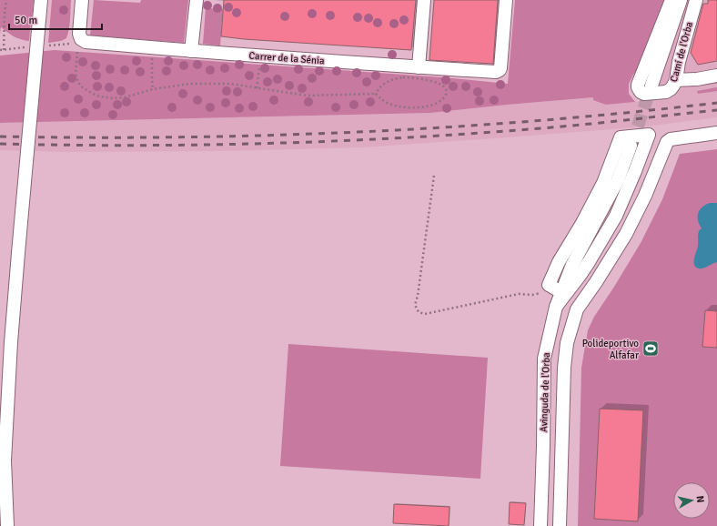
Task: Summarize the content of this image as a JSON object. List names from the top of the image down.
{
  "streets": {
    "street": ["Camí de l'Orba", "Carrer de la Sénia", "Avinguda de l'Orba"]
  },
  "places": {
    "sports": ["Polideportivo Alfafar"]
  },
  "scale_bar": "50 m",
  "north": "right"
}
